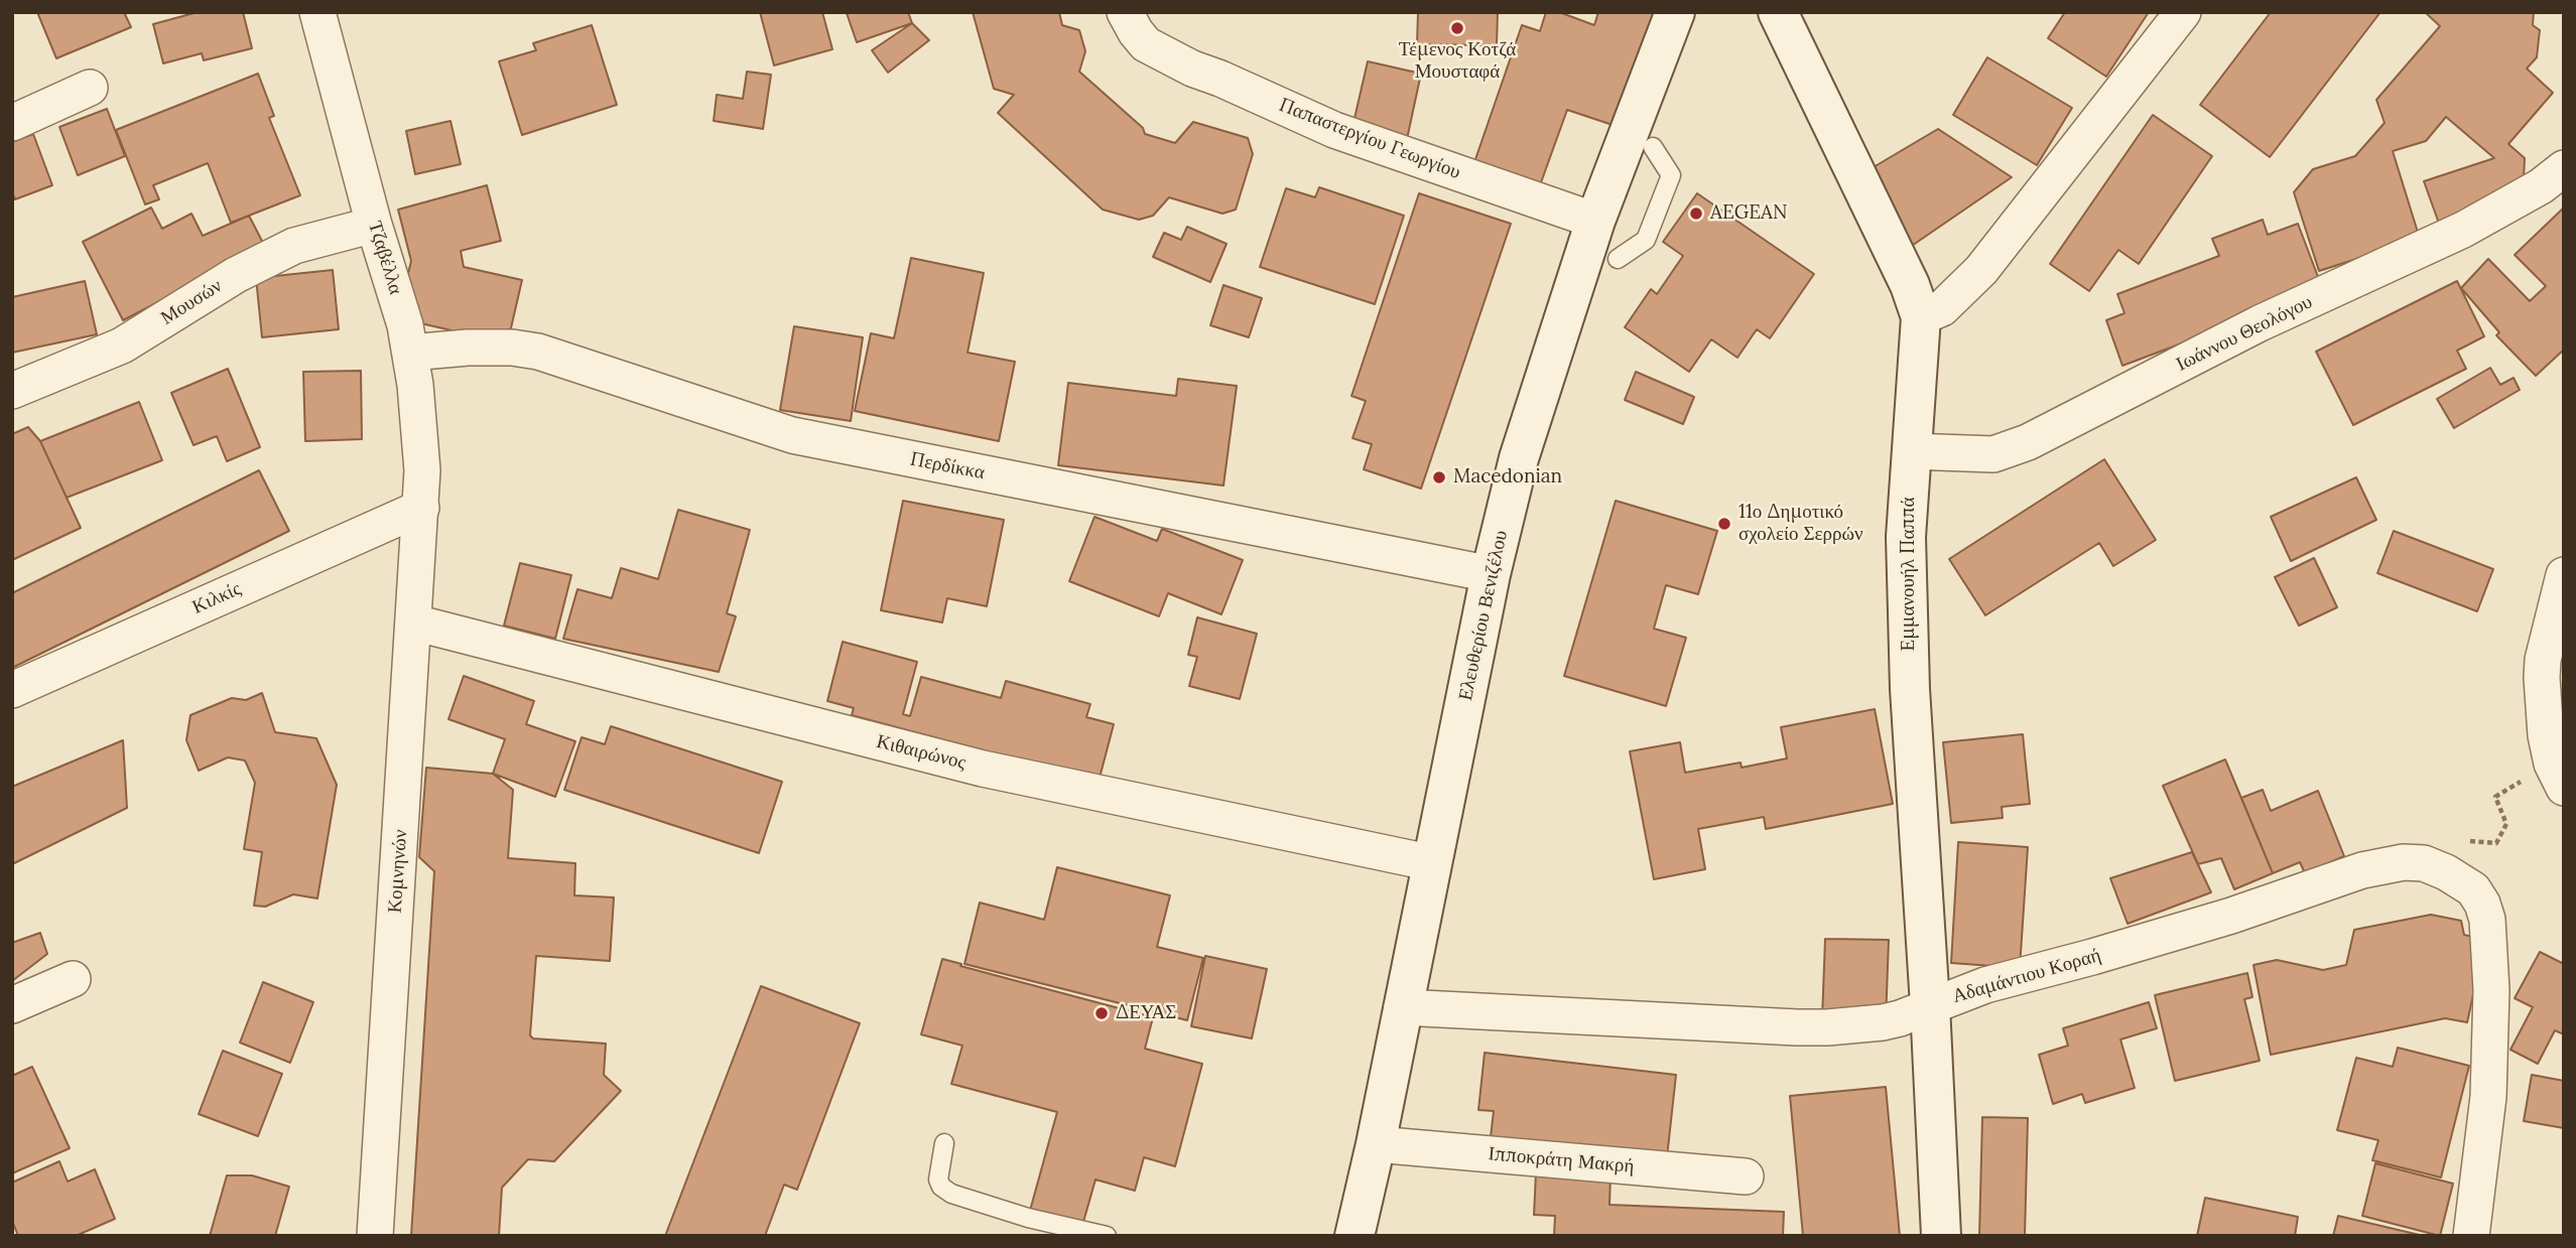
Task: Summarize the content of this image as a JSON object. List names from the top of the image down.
{
  "streets": {
    "main road": ["Εμμανουήλ Παππά", "Ελευθερίου Βενιζέλου"],
    "street": [
      "Παπαστεργίου Γεωργίου",
      "Τζαβέλλα",
      "Μουσών",
      "Ιωάννου Θεολόγου",
      "Περδίκκα",
      "Κιλκίς",
      "Κιθαιρώνος",
      "Κομνηνών",
      "Αδαμάντιου Κοραή",
      "Ιπποκράτη Μακρή"
    ]
  },
  "crossings": [
    ["Παπαστεργίου Γεωργίου", "Ελευθερίου Βενιζέλου"],
    ["Τζαβέλλα", "Μουσών"],
    ["Τζαβέλλα", "Περδίκκα"],
    ["Τζαβέλλα", "Κιλκίς"],
    ["Τζαβέλλα", "Κομνηνών"],
    ["Ιωάννου Θεολόγου", "Εμμανουήλ Παππά"],
    ["Περδίκκα", "Ελευθερίου Βενιζέλου"],
    ["Εμμανουήλ Παππά", "Αδαμάντιου Κοραή"],
    ["Κιλκίς", "Κομνηνών"],
    ["Ελευθερίου Βενιζέλου", "Κιθαιρώνος"],
    ["Ελευθερίου Βενιζέλου", "Αδαμάντιου Κοραή"],
    ["Ελευθερίου Βενιζέλου", "Ιπποκράτη Μακρή"],
    ["Κιθαιρώνος", "Κομνηνών"]
  ],
  "places": [
    "Τέμενος Κοτζά Μουσταφά",
    "AEGEAN",
    "Macedonian",
    "11ο Δημοτικό σχολείο Σερρών",
    "ΔΕΥΑΣ"
  ]
}
